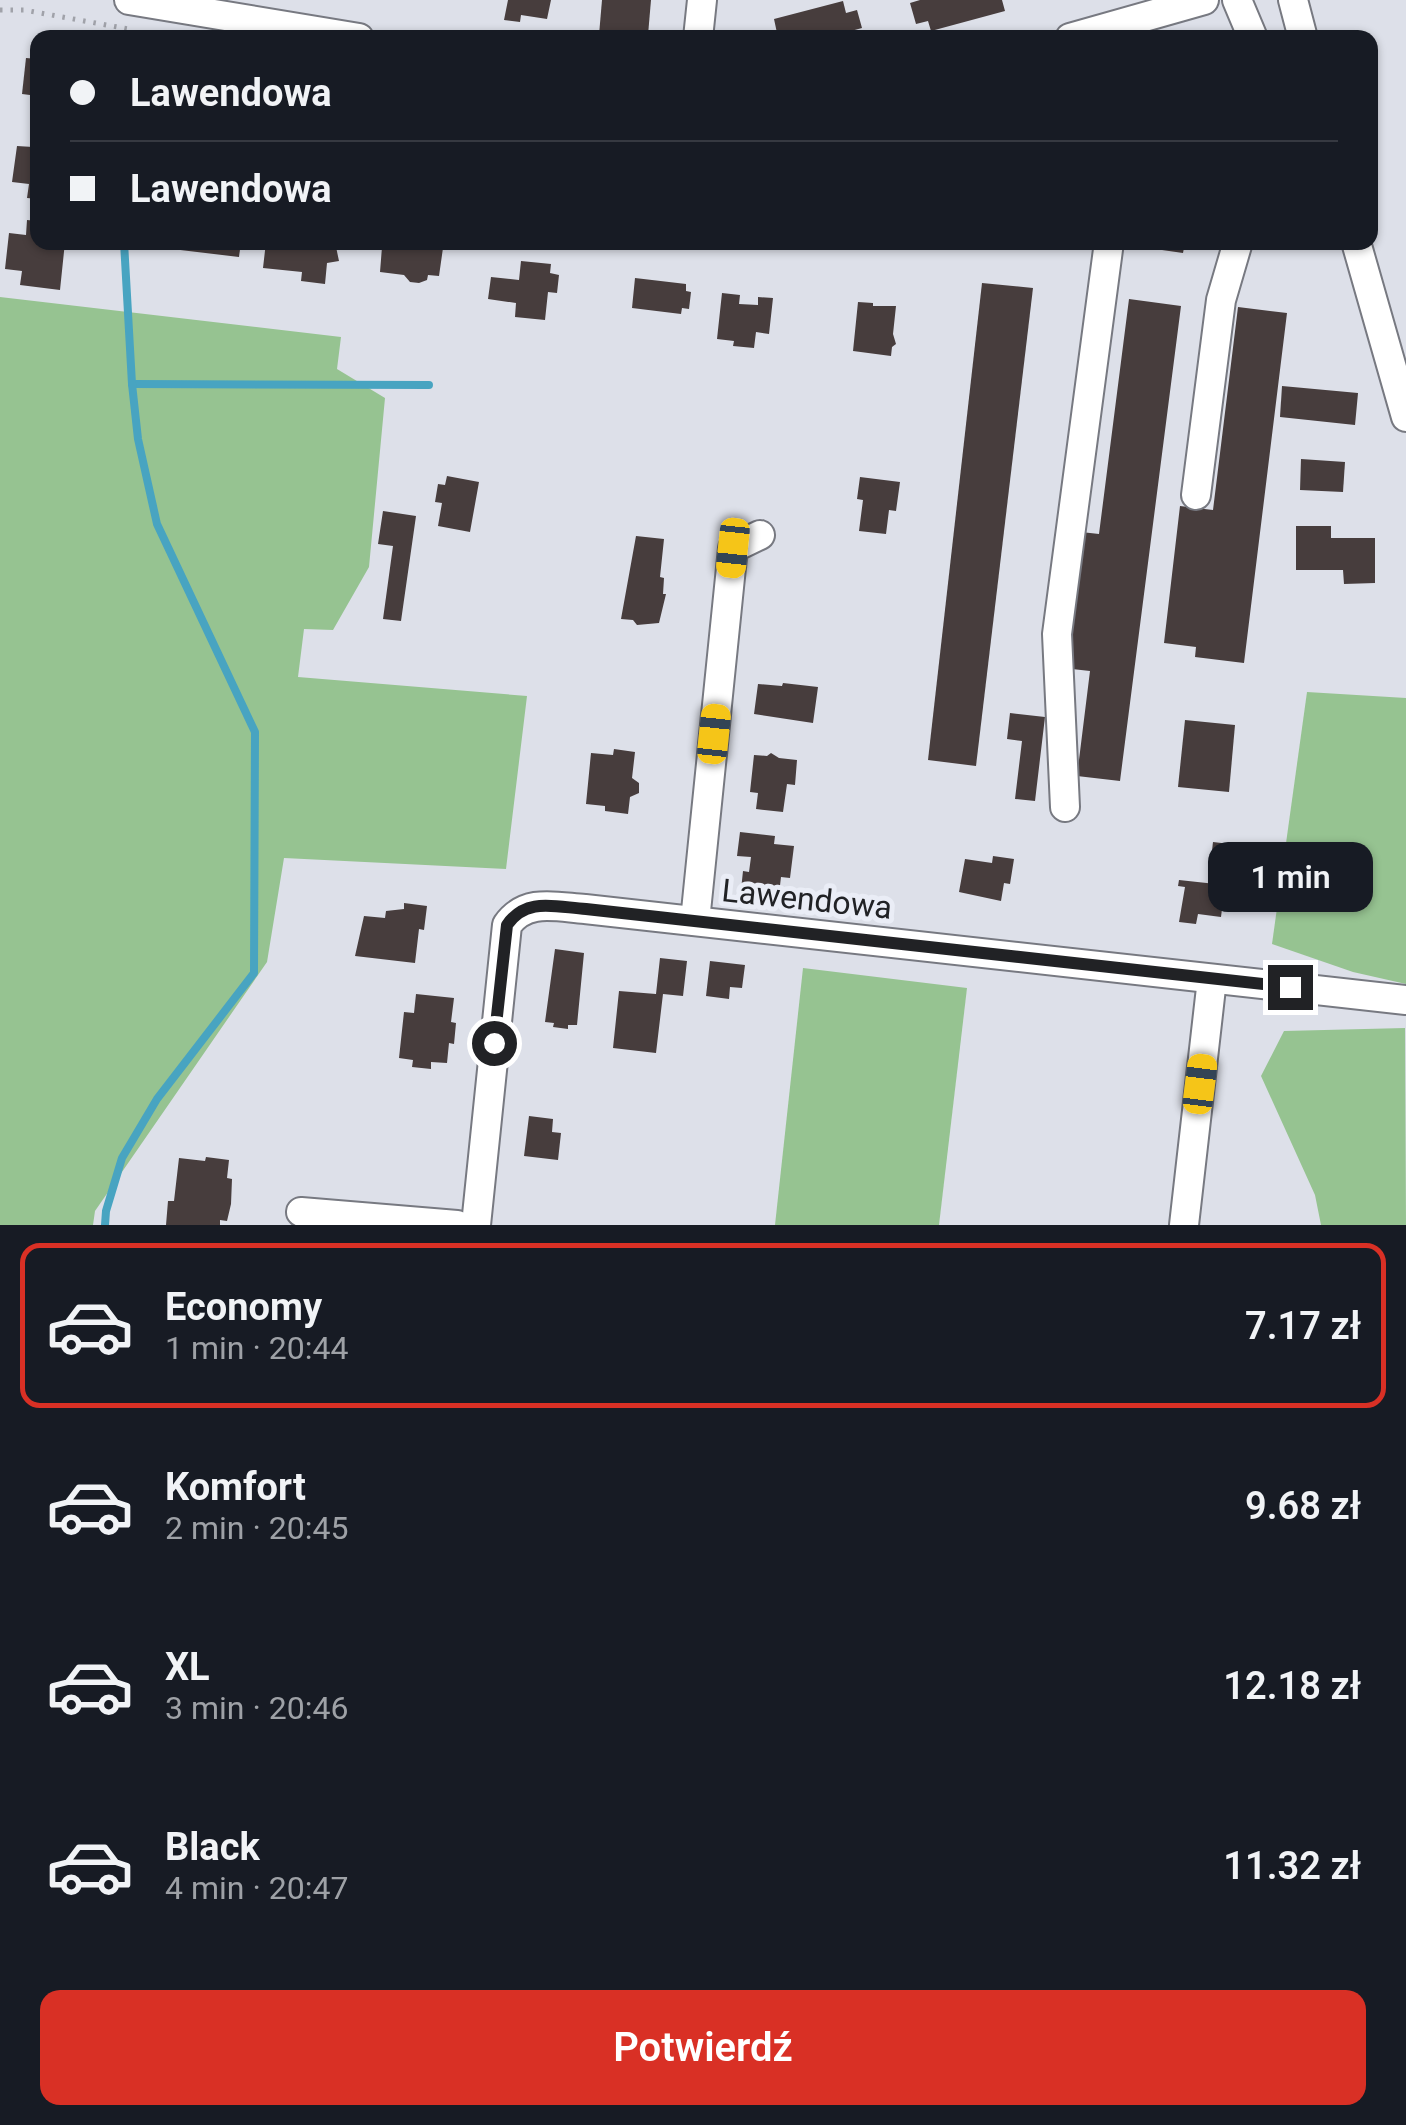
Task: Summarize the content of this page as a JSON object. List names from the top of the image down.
{
  "streets": {
    "street": ["Lawendowa"]
  },
  "page": {
    "banner": ["Lawendowa", "Lawendowa"],
    "bubble": "1 min",
    "list": [
      {
        "name": "Economy",
        "note": "1 min · 20:44",
        "value": "7.17 zł"
      },
      {
        "name": "Komfort",
        "note": "2 min · 20:45",
        "value": "9.68 zł"
      },
      {
        "name": "XL",
        "note": "3 min · 20:46",
        "value": "12.18 zł"
      },
      {
        "name": "Black",
        "note": "4 min · 20:47",
        "value": "11.32 zł"
      }
    ],
    "buttons": "Potwierdź"
  }
}
